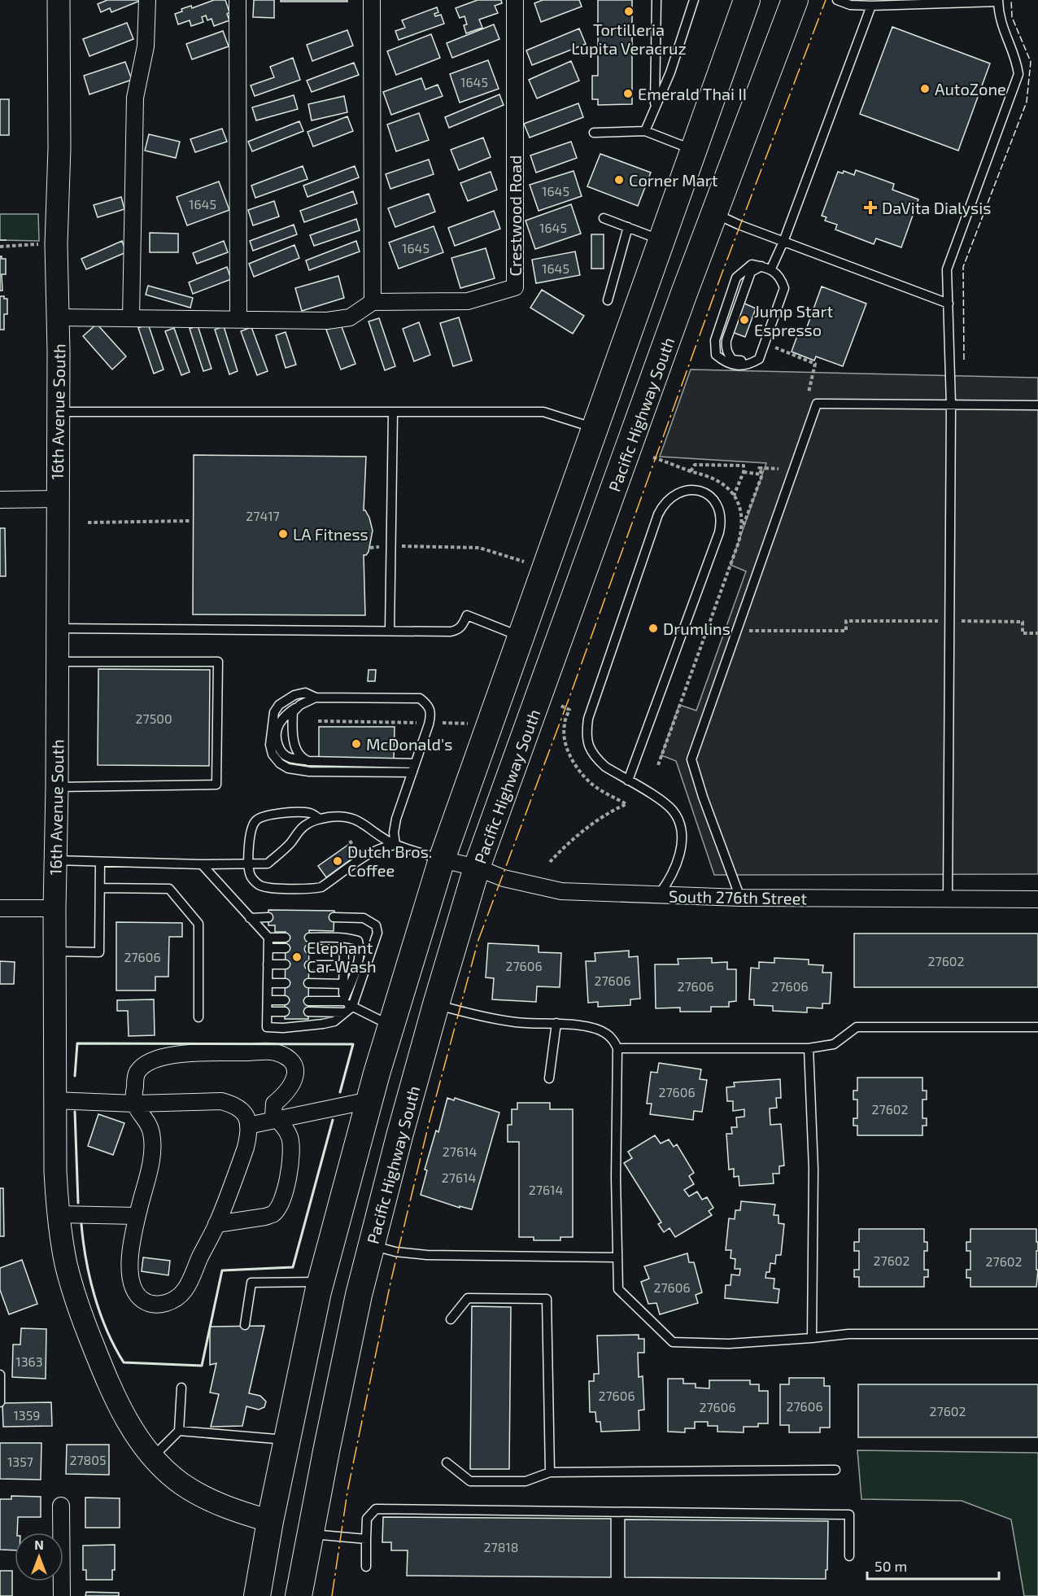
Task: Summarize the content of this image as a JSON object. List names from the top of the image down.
{
  "streets": {
    "main road": ["16th Avenue South", "Pacific Highway South"],
    "street": ["Crestwood Road", "South 276th Street"]
  },
  "crossings": [
    ["Pacific Highway South", "South 276th Street"]
  ],
  "places": {
    "other": [
      "Tortilleria Lupita Veracruz",
      "AutoZone",
      "Emerald Thai II",
      "Corner Mart",
      "Jump Start Espresso",
      "LA Fitness",
      "Drumlins",
      "McDonald's",
      "Dutch Bros. Coffee",
      "Elephant Car Wash"
    ],
    "health": ["DaVita Dialysis"]
  },
  "house_numbers": [
    "1645",
    "1645",
    "1645",
    "1645",
    "1645",
    "1645",
    "27417",
    "27500",
    "27606",
    "27602",
    "27606",
    "27606",
    "27606",
    "27606",
    "27606",
    "27602",
    "27614",
    "27614",
    "27614",
    "27602",
    "27602",
    "27606",
    "1363",
    "27606",
    "27606",
    "27606",
    "27602",
    "1359",
    "27805",
    "1357",
    "27818"
  ],
  "scale_bar": "50 m",
  "north": "top"
}
